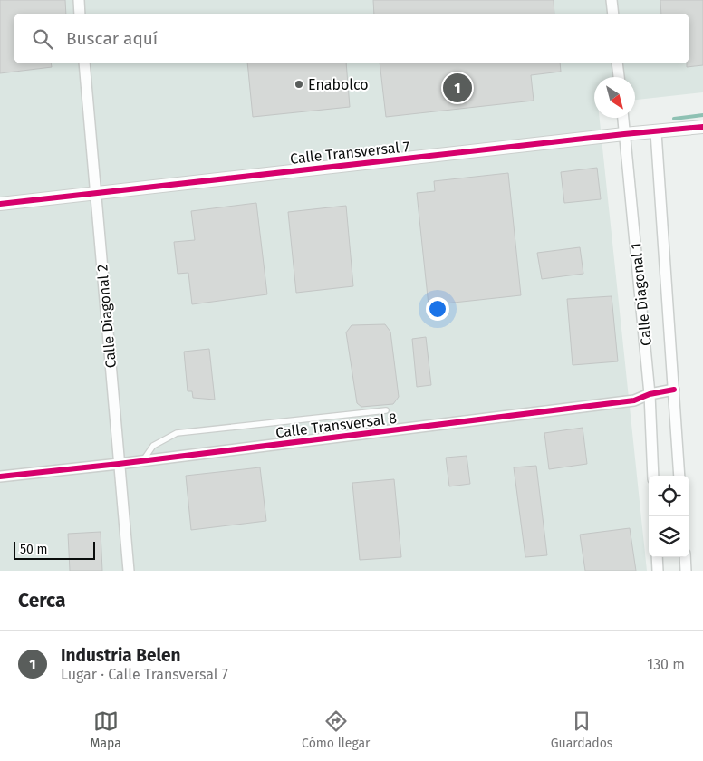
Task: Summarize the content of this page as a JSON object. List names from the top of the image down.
{
  "streets": {
    "street": [
      "Calle Transversal 7",
      "Calle Diagonal 1",
      "Calle Diagonal 2",
      "Calle Transversal 8"
    ]
  },
  "crossings": [
    ["Calle Transversal 7", "Calle Diagonal 1"],
    ["Calle Transversal 7", "Calle Diagonal 2"],
    ["Calle Diagonal 1", "Calle Transversal 8"],
    ["Calle Diagonal 2", "Calle Transversal 8"]
  ],
  "places": ["Enabolco"],
  "scale_bar": "50 m",
  "north": "bottom right",
  "page": {
    "search": "Buscar aquí",
    "pins": "1",
    "scale": "50 m",
    "heading": "Cerca",
    "list": [
      {
        "mark": "1",
        "name": "Industria Belen",
        "note": "Lugar · Calle Transversal 7",
        "value": "130 m"
      }
    ],
    "nav": ["Mapa", "Cómo llegar", "Guardados"]
  }
}
